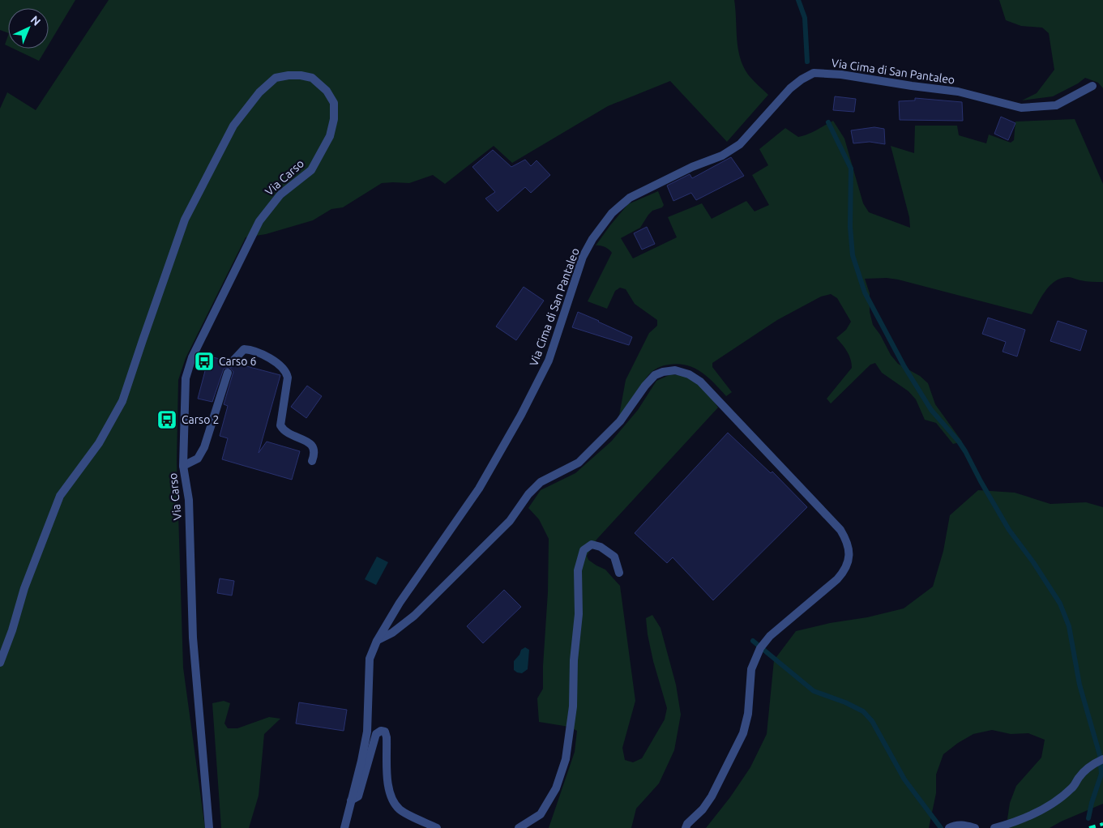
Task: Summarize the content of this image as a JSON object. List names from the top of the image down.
{
  "streets": {
    "street": ["Via Cima di San Pantaleo", "Via Carso"]
  },
  "places": {
    "bus stop": ["Carso 6", "Carso 2"]
  },
  "north": "top right"
}
